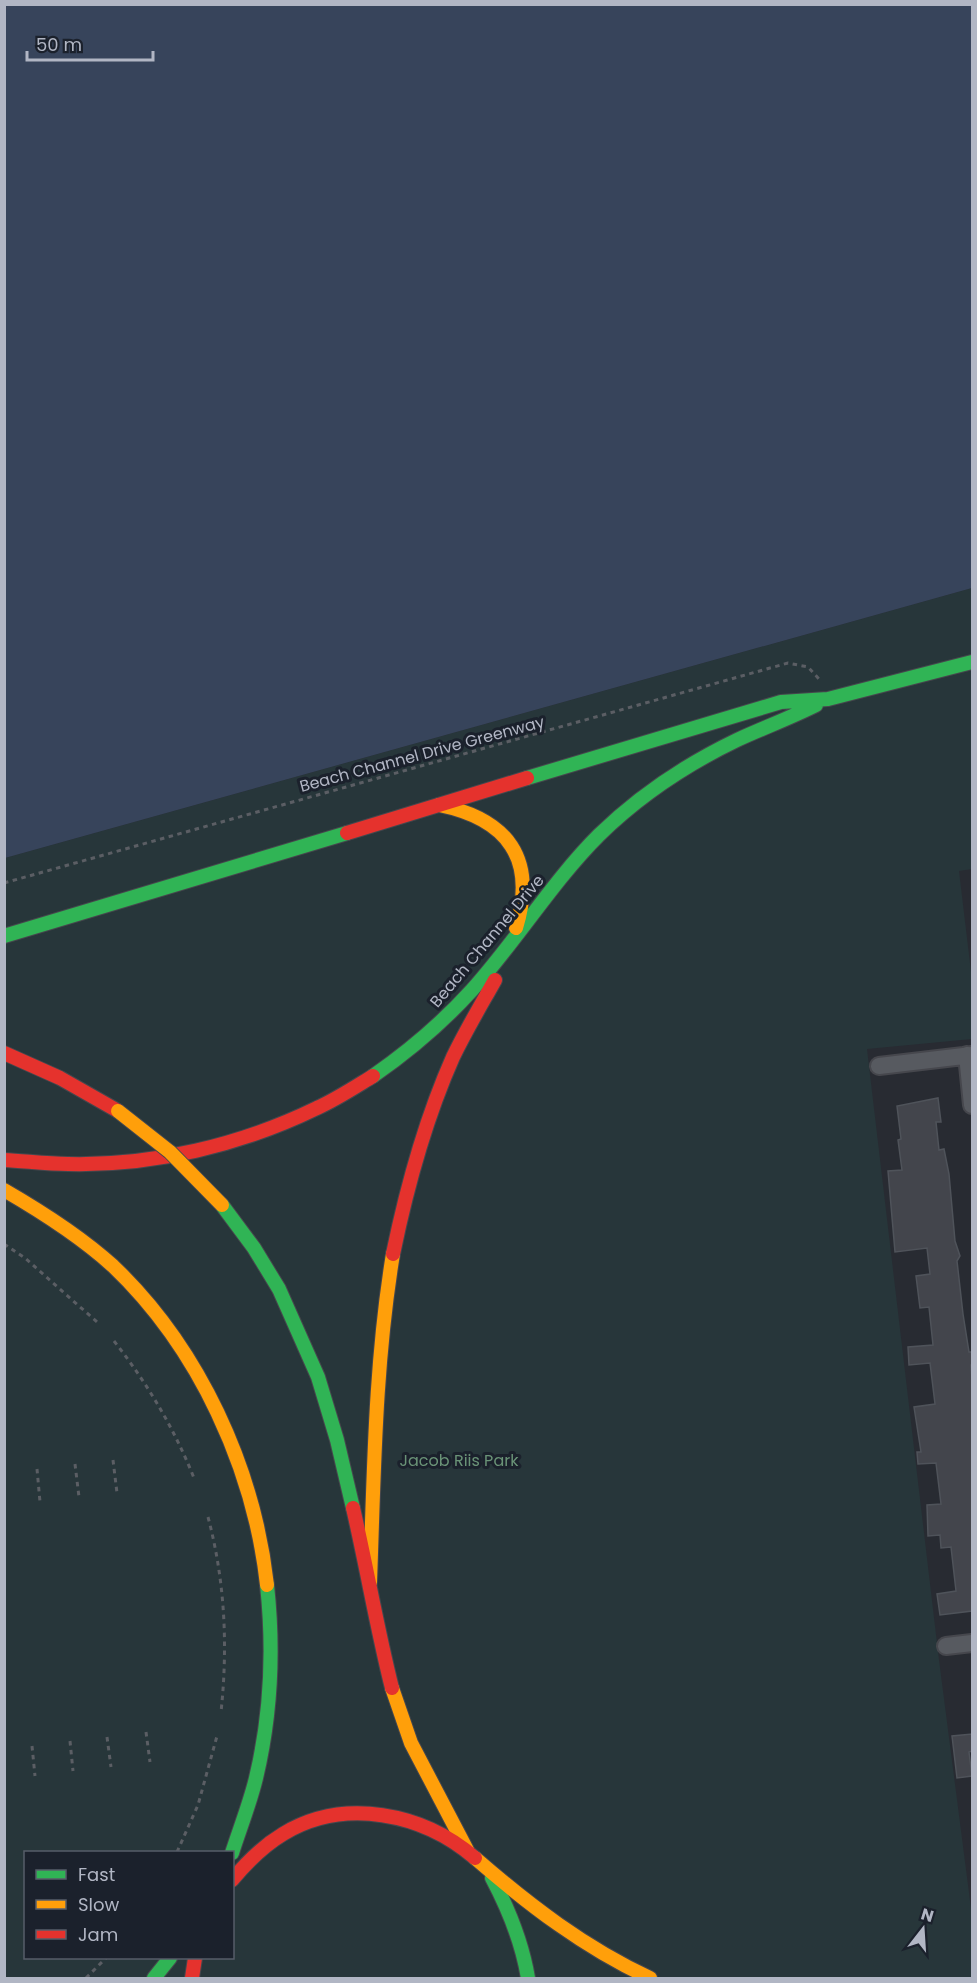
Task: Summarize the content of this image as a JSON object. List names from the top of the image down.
{
  "streets": {
    "main road": ["Beach Channel Drive"],
    "path": ["Beach Channel Drive Greenway"]
  },
  "crossings": [
    ["Beach Channel Drive Greenway", "Beach Channel Drive"]
  ],
  "parks": ["Jacob Riis Park"],
  "legend": ["Fast", "Slow", "Jam"],
  "scale_bar": "50 m",
  "north": "top"
}
